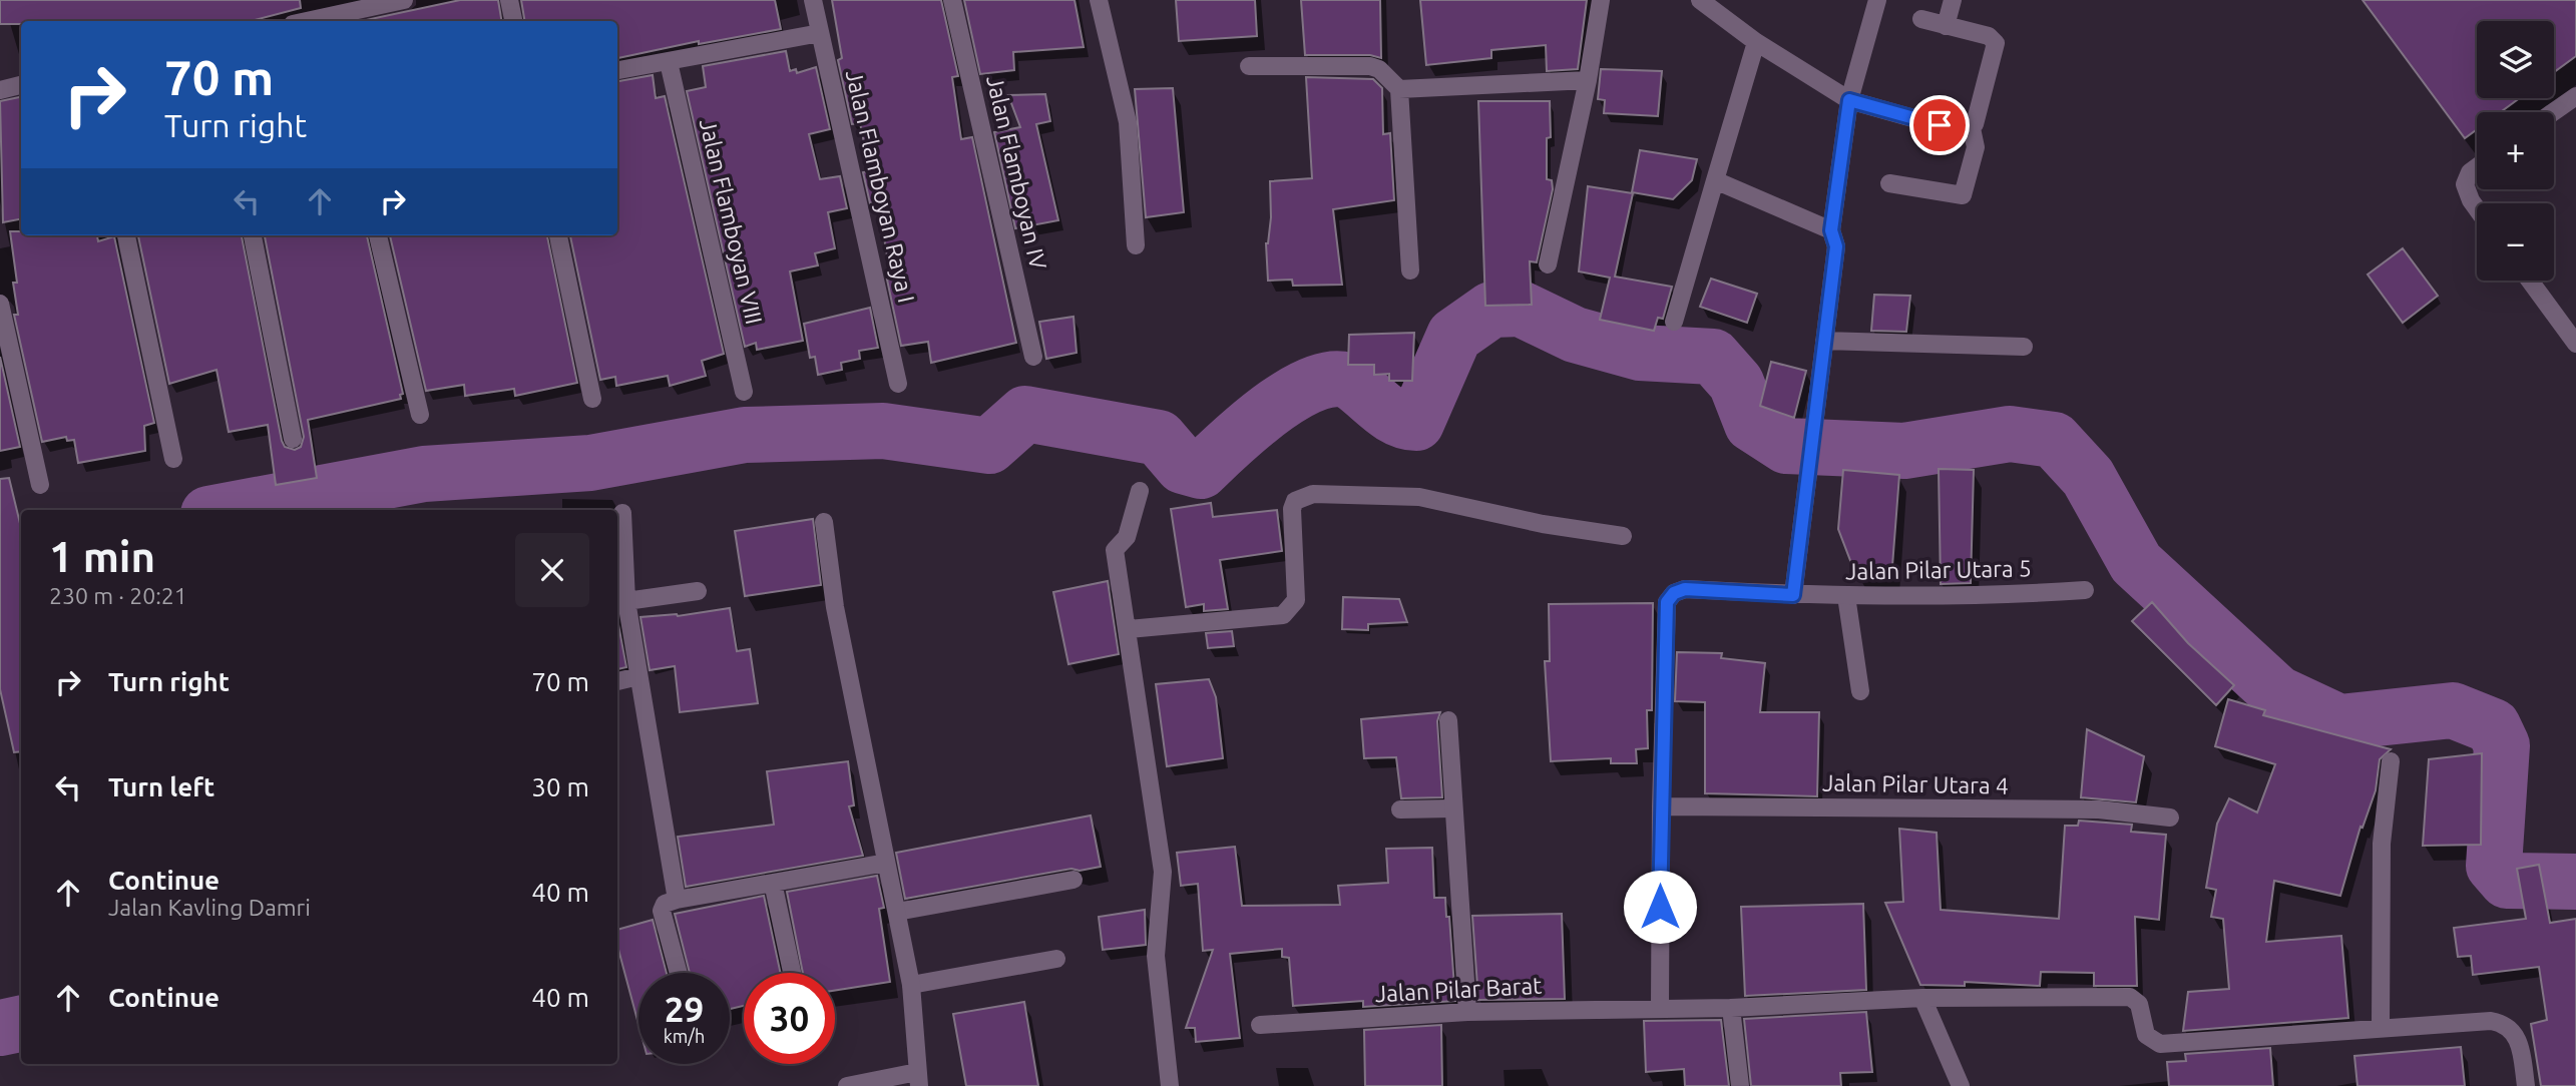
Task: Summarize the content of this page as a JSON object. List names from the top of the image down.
{
  "streets": {
    "street": [
      "Jalan Flamboyan IV",
      "Jalan Flamboyan Raya I",
      "Jalan Flamboyan VIII",
      "Jalan Pilar Utara 5",
      "Jalan Pilar Utara 4",
      "Jalan Pilar Barat"
    ]
  },
  "crossings": [
    ["Jalan Pilar Utara 5", "Jalan Pilar Utara 4"]
  ],
  "page": {
    "map_buttons": ["+", "−"],
    "turn": ["70 m", "Turn right"],
    "heading": ["1 min", "230 m · 20:21"],
    "list": [
      {
        "name": "Turn right",
        "value": "70 m"
      },
      {
        "name": "Turn left",
        "value": "30 m"
      },
      {
        "name": "Continue",
        "note": "Jalan Kavling Damri",
        "value": "40 m"
      },
      {
        "name": "Continue",
        "value": "40 m"
      }
    ],
    "speed": "29 km/h",
    "limit": "30"
  }
}
